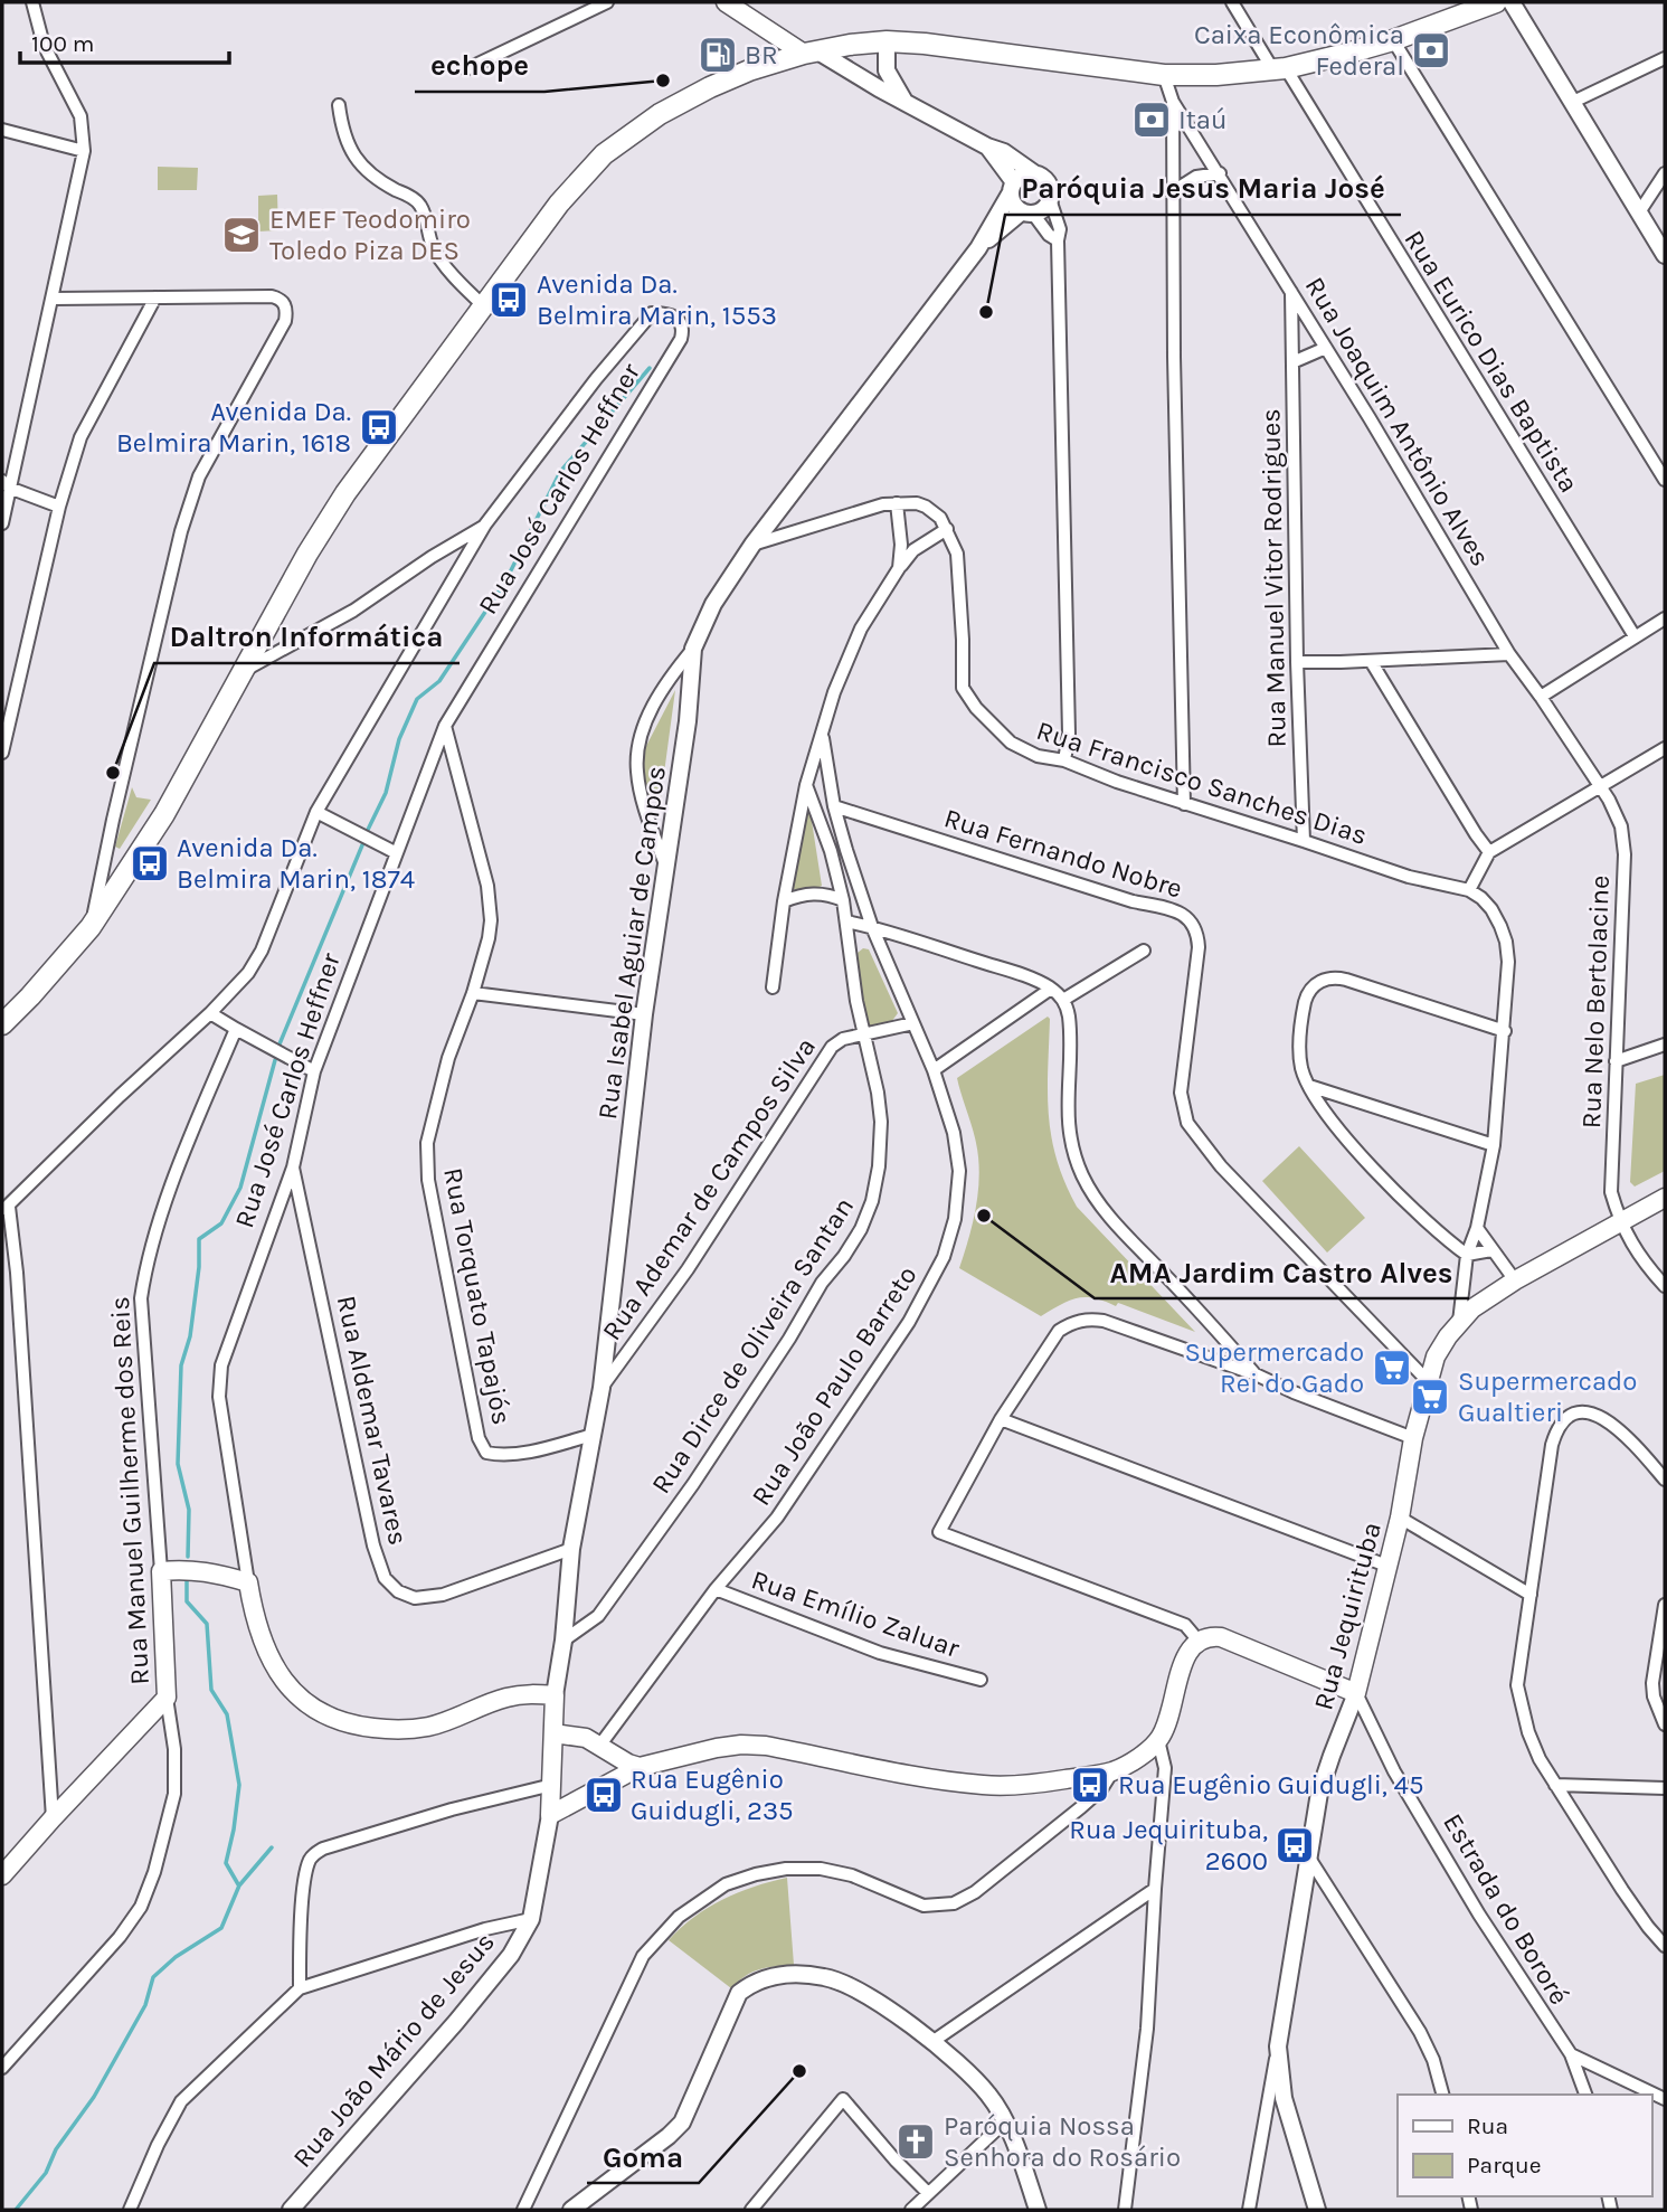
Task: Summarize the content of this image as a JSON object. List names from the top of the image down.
{
  "streets": {
    "main road": [
      "Rua José Carlos Heffner",
      "Rua Isabel Aguiar de Campos",
      "Rua Manuel Guilherme dos Reis",
      "Rua Jequirituba",
      "Rua João Mário de Jesus"
    ],
    "street": [
      "Rua Eurico Dias Baptista",
      "Rua Joaquim Antônio Alves",
      "Rua Manuel Vitor Rodrigues",
      "Rua Francisco Sanches Dias",
      "Rua Fernando Nobre",
      "Rua Nelo Bertolacine",
      "Rua Ademar de Campos Silva",
      "Rua Torquato Tapajós",
      "Rua Dirce de Oliveira Santan",
      "Rua João Paulo Barreto",
      "Rua Aldemar Tavares",
      "Rua Emílio Zaluar",
      "Estrada do Bororé"
    ]
  },
  "crossings": [
    ["Rua Joaquim Antônio Alves", "Rua Manuel Vitor Rodrigues"],
    ["Rua Joaquim Antônio Alves", "Rua Nelo Bertolacine"],
    ["Rua José Carlos Heffner", "Rua Isabel Aguiar de Campos"],
    ["Rua José Carlos Heffner", "Rua Torquato Tapajós"],
    ["Rua José Carlos Heffner", "Rua Aldemar Tavares"],
    ["Rua Manuel Vitor Rodrigues", "Rua Francisco Sanches Dias"],
    ["Rua Fernando Nobre", "Rua João Paulo Barreto"],
    ["Rua Fernando Nobre", "Rua Jequirituba"],
    ["Rua Isabel Aguiar de Campos", "Rua Ademar de Campos Silva"],
    ["Rua Isabel Aguiar de Campos", "Rua Torquato Tapajós"],
    ["Rua Isabel Aguiar de Campos", "Rua Dirce de Oliveira Santan"],
    ["Rua Isabel Aguiar de Campos", "Rua Aldemar Tavares"],
    ["Rua Isabel Aguiar de Campos", "Rua João Mário de Jesus"],
    ["Rua Nelo Bertolacine", "Rua Jequirituba"],
    ["Rua Ademar de Campos Silva", "Rua Dirce de Oliveira Santan"],
    ["Rua Ademar de Campos Silva", "Rua João Paulo Barreto"],
    ["Rua João Paulo Barreto", "Rua Emílio Zaluar"],
    ["Rua Jequirituba", "Estrada do Bororé"]
  ],
  "places": {
    "bank": ["Caixa Econômica Federal", "Itaú"],
    "fuel station": ["BR"],
    "other": [
      "echope",
      "Paróquia Jesus Maria José",
      "Daltron Informática",
      "AMA Jardim Castro Alves",
      "Goma"
    ],
    "school or university": ["EMEF Teodomiro Toledo Piza DES"],
    "bus stop": [
      "Avenida Da. Belmira Marin, 1553",
      "Avenida Da. Belmira Marin, 1618",
      "Avenida Da. Belmira Marin, 1874",
      "Rua Eugênio Guidugli, 45",
      "Rua Eugênio Guidugli, 235",
      "Rua Jequirituba, 2600"
    ],
    "supermarket": ["Supermercado Rei do Gado", "Supermercado Gualtieri"],
    "church": ["Paróquia Nossa Senhora do Rosário"]
  },
  "legend": ["Rua", "Parque"],
  "scale_bar": "100 m"
}
